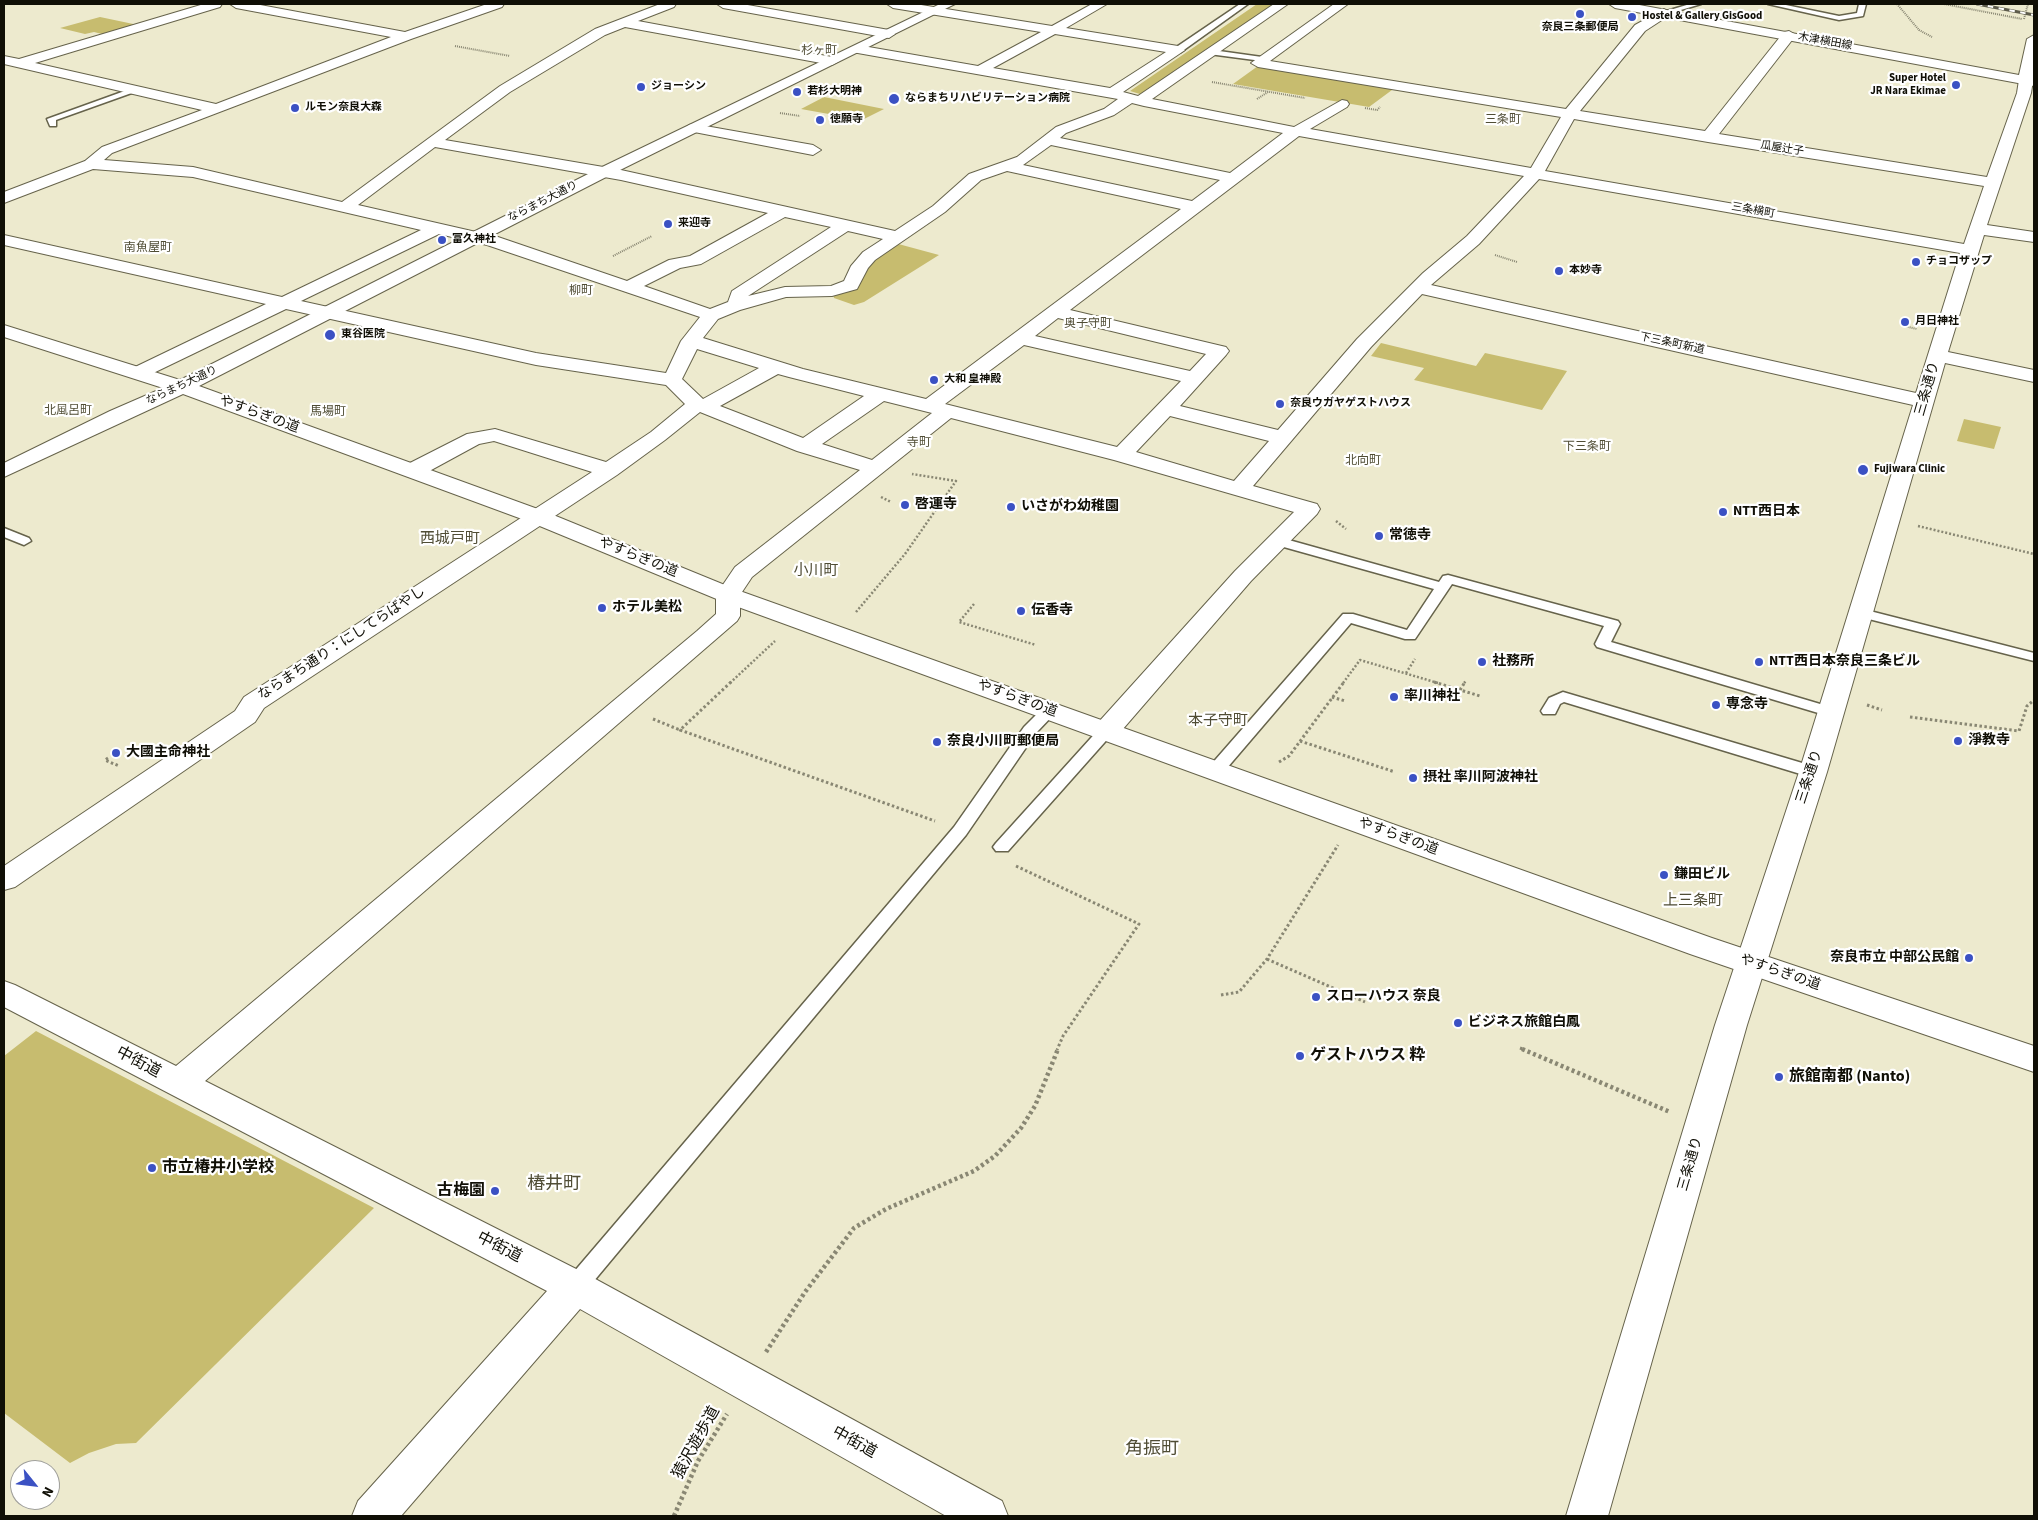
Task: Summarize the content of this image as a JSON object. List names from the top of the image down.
{
  "streets": {
    "street": [
      "木津横田線",
      "瓜屋辻子",
      "ならまち大通り",
      "三条横町",
      "下三条町新道",
      "三条通り",
      "やすらぎの道",
      "ならまち通り：にしてらばやし",
      "中街道"
    ],
    "path": ["猿沢遊歩道"]
  },
  "crossings": [
    ["木津横田線", "三条通り"],
    ["瓜屋辻子", "三条通り"],
    ["ならまち大通り", "三条横町"],
    ["ならまち大通り", "やすらぎの道"],
    ["三条横町", "三条通り"],
    ["下三条町新道", "三条通り"],
    ["三条通り", "やすらぎの道"],
    ["やすらぎの道", "ならまち通り：にしてらばやし"],
    ["中街道", "猿沢遊歩道"]
  ],
  "districts": [
    "杉ヶ町",
    "三条町",
    "南魚屋町",
    "柳町",
    "奥子守町",
    "北風呂町",
    "馬場町",
    "寺町",
    "下三条町",
    "北向町",
    "西城戸町",
    "小川町",
    "本子守町",
    "上三条町",
    "椿井町",
    "角振町"
  ],
  "places": [
    "奈良三条郵便局",
    "Hostel & Gallery GisGood",
    "Super Hotel JR Nara Ekimae",
    "ジョーシン",
    "若杉大明神",
    "ならまちリハビリテーション病院",
    "ルモン奈良大森",
    "徳願寺",
    "来迎寺",
    "富久神社",
    "チョコザップ",
    "本妙寺",
    "月日神社",
    "東谷医院",
    "大和 皇神殿",
    "奈良ウガヤゲストハウス",
    "Fujiwara Clinic",
    "啓運寺",
    "いさがわ幼稚園",
    "NTT西日本",
    "常徳寺",
    "ホテル美松",
    "伝香寺",
    "社務所",
    "NTT西日本奈良三条ビル",
    "率川神社",
    "専念寺",
    "淨教寺",
    "奈良小川町郵便局",
    "大國主命神社",
    "摂社 率川阿波神社",
    "鎌田ビル",
    "奈良市立 中部公民館",
    "スローハウス 奈良",
    "ビジネス旅館白鳳",
    "ゲストハウス 粋",
    "旅館南都 (Nanto)",
    "市立椿井小学校",
    "古梅園"
  ],
  "north": "bottom right"
}
